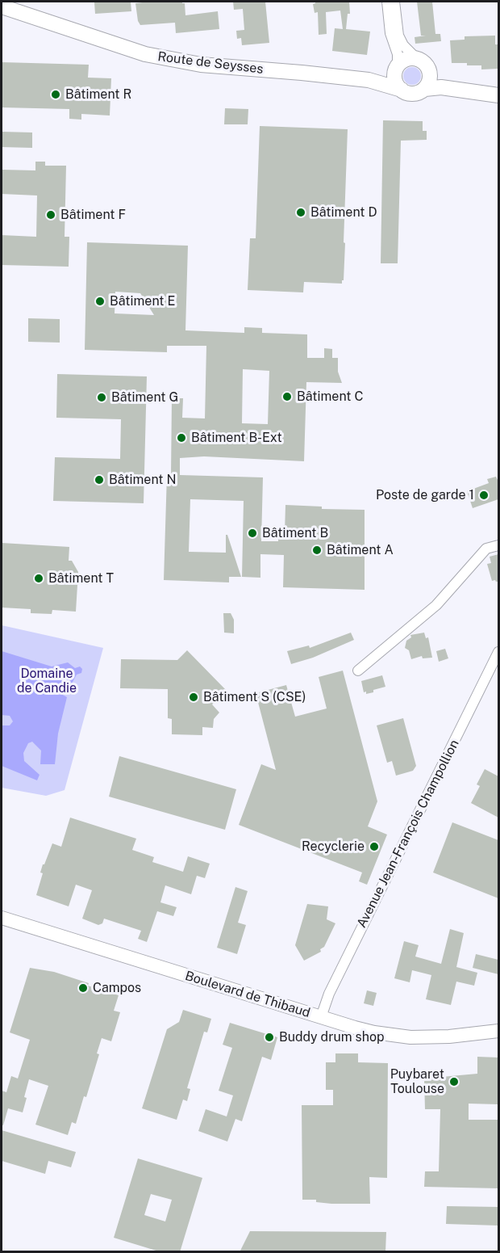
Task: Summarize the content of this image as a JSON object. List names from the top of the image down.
{
  "streets": {
    "main road": ["Route de Seysses"],
    "street": ["Avenue Jean-François Champollion", "Boulevard de Thibaud"]
  },
  "crossings": [
    ["Avenue Jean-François Champollion", "Boulevard de Thibaud"]
  ],
  "parks": ["Domaine de Candie"],
  "places": [
    "Bâtiment R",
    "Bâtiment D",
    "Bâtiment F",
    "Bâtiment E",
    "Bâtiment C",
    "Bâtiment G",
    "Bâtiment B-Ext",
    "Bâtiment N",
    "Poste de garde 1",
    "Bâtiment B",
    "Bâtiment A",
    "Bâtiment T",
    "Bâtiment S (CSE)",
    "Recyclerie",
    "Campos",
    "Buddy drum shop",
    "Puybaret Toulouse"
  ]
}
